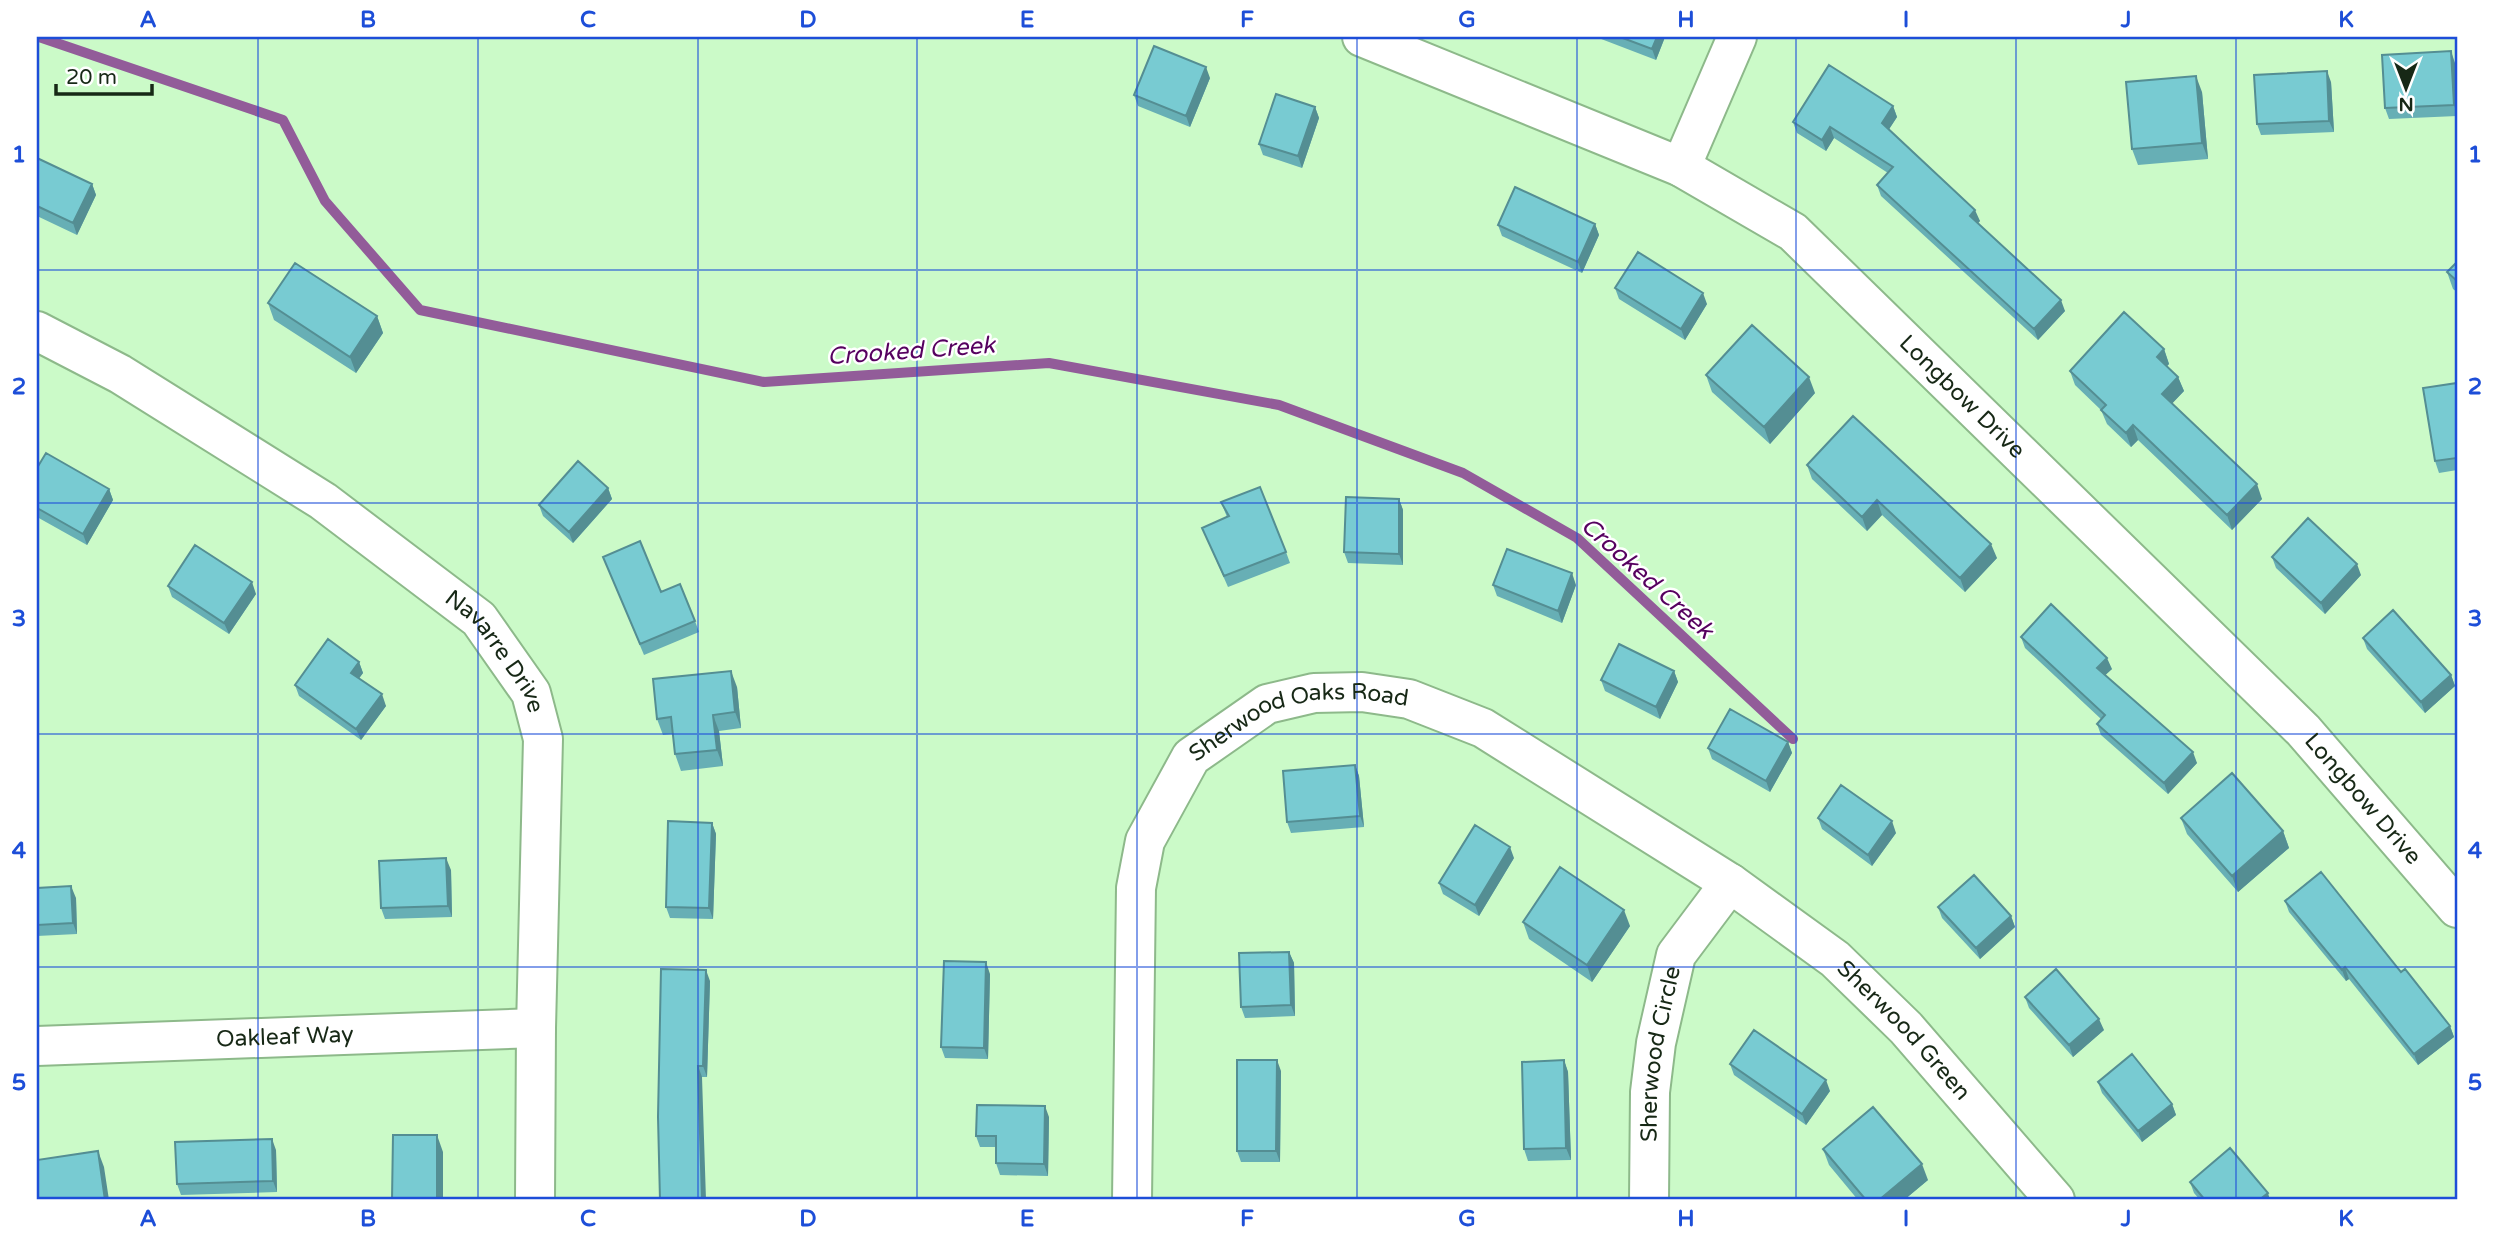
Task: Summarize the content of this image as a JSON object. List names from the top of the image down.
{
  "streets": {
    "street": [
      "Longbow Drive",
      "Navarre Drive",
      "Sherwood Oaks Road",
      "Sherwood Green",
      "Oakleaf Way",
      "Sherwood Circle"
    ]
  },
  "crossings": [
    ["Navarre Drive", "Oakleaf Way"],
    ["Sherwood Oaks Road", "Sherwood Green"],
    ["Sherwood Oaks Road", "Sherwood Circle"],
    ["Sherwood Green", "Sherwood Circle"]
  ],
  "water": ["Crooked Creek"],
  "scale_bar": "20 m",
  "north": "bottom",
  "grid": {
    "columns": [
      "A",
      "B",
      "C",
      "D",
      "E",
      "F",
      "G",
      "H",
      "I",
      "J",
      "K"
    ],
    "rows": [
      "1",
      "2",
      "3",
      "4",
      "5"
    ]
  }
}
